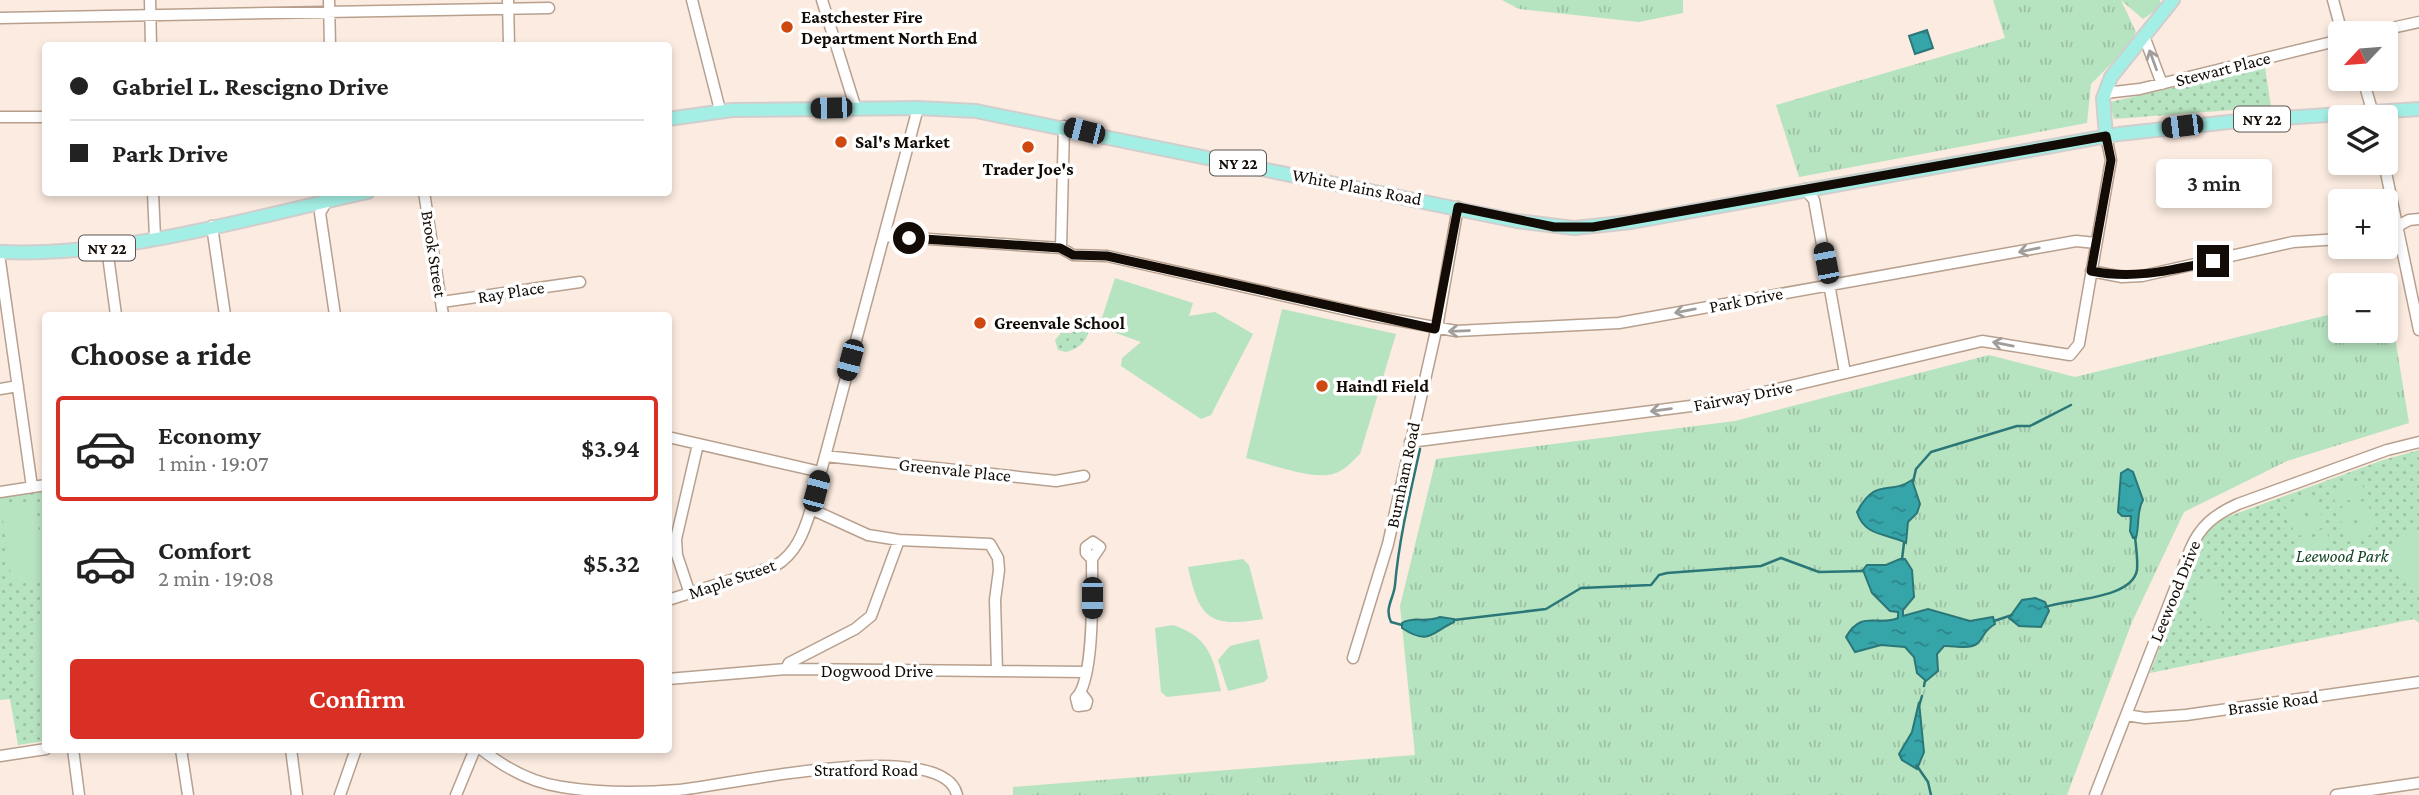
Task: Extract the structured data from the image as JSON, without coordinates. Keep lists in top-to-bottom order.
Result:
{
  "streets": {
    "main road": ["NY 22", "White Plains Road"],
    "street": [
      "Stewart Place",
      "Brook Street",
      "Ray Place",
      "Park Drive",
      "Fairway Drive",
      "Greenvale Place",
      "Burnham Road",
      "Maple Street",
      "Leewood Drive",
      "Dogwood Drive",
      "Brassie Road",
      "Stratford Road"
    ]
  },
  "crossings": [
    ["White Plains Road", "Burnham Road"],
    ["White Plains Road", "Maple Street"],
    ["Brook Street", "Ray Place"],
    ["Park Drive", "Burnham Road"],
    ["Park Drive", "Maple Street"],
    ["Fairway Drive", "Burnham Road"],
    ["Greenvale Place", "Maple Street"],
    ["Leewood Drive", "Brassie Road"]
  ],
  "one_way": ["Park Drive", "Fairway Drive"],
  "parks": ["Leewood Park"],
  "places": [
    "Eastchester Fire Department North End",
    "Sal's Market",
    "Trader Joe's",
    "Greenvale School",
    "Haindl Field"
  ],
  "north": "bottom left",
  "page": {
    "map_buttons": ["+", "−"],
    "banner": ["Gabriel L. Rescigno Drive", "Park Drive"],
    "bubble": "3 min",
    "heading": "Choose a ride",
    "list": [
      {
        "name": "Economy",
        "note": "1 min · 19:07",
        "value": "$3.94"
      },
      {
        "name": "Comfort",
        "note": "2 min · 19:08",
        "value": "$5.32"
      }
    ],
    "buttons": "Confirm"
  }
}
